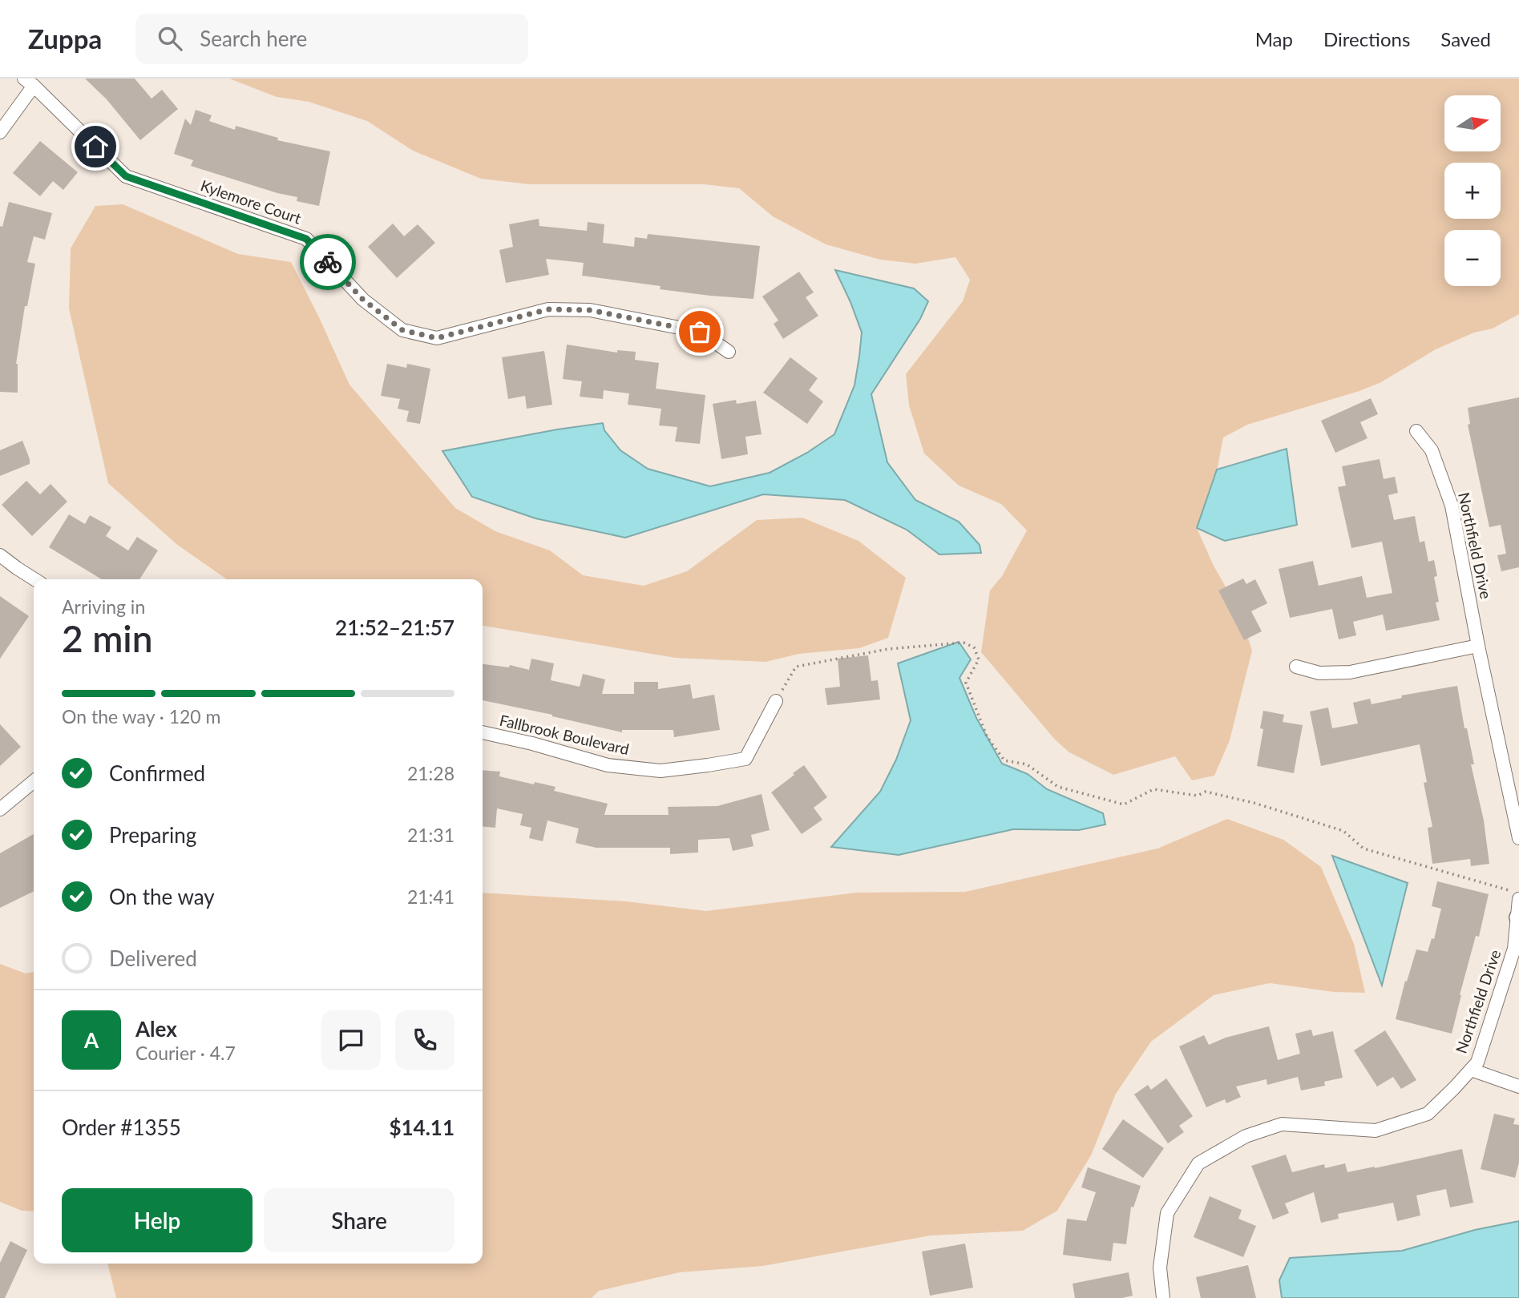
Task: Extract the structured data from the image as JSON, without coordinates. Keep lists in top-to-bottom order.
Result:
{
  "streets": {
    "street": ["Kylemore Court", "Northfield Drive", "Fallbrook Boulevard"]
  },
  "north": "right",
  "page": {
    "header": "Zuppa",
    "search": "Search here",
    "nav": ["Map", "Directions", "Saved"],
    "map_buttons": ["+", "−"],
    "heading": ["2 min", "Arriving in", "21:52–21:57"],
    "panel": [
      "Alex",
      "Courier · 4.7",
      "Order #1355",
      "$14.11"
    ],
    "bar": "On the way · 120 m",
    "list": [
      ["Confirmed", "21:28"],
      ["Preparing", "21:31"],
      ["On the way", "21:41"],
      "Delivered"
    ],
    "round": "A",
    "buttons": ["Help", "Share"]
  }
}
